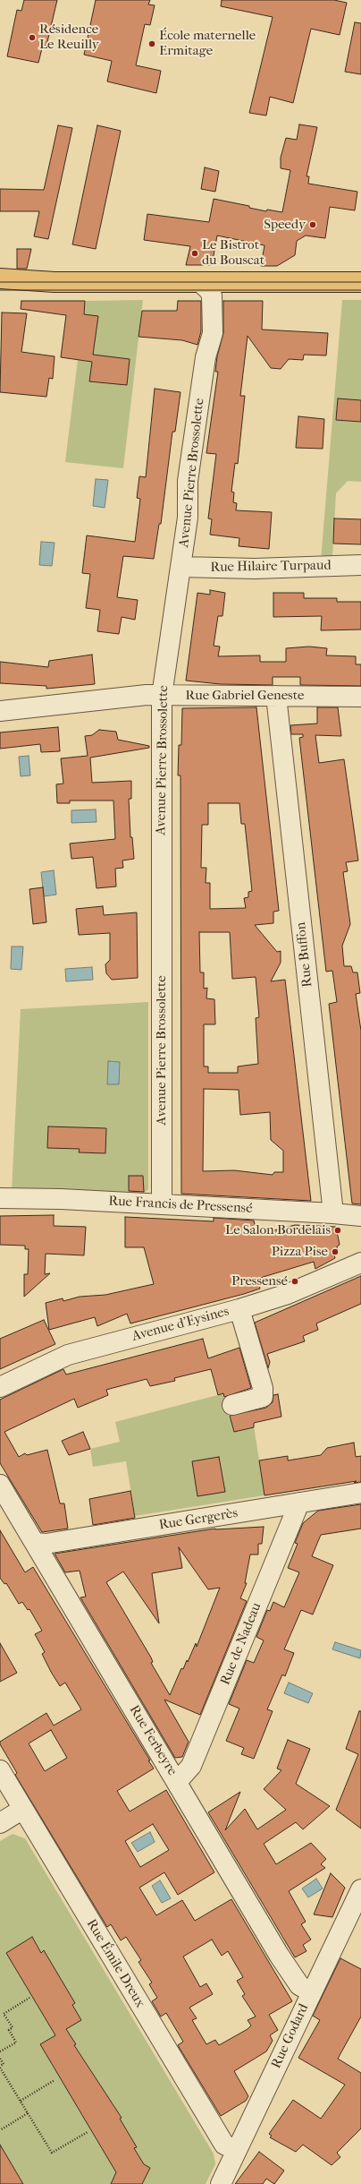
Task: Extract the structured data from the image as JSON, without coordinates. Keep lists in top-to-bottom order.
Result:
{
  "streets": {
    "street": [
      "Avenue Pierre Brossolette",
      "Rue Hilaire Turpaud",
      "Rue Gabriel Geneste",
      "Rue Buffon",
      "Rue Francis de Pressensé",
      "Avenue d'Eysines",
      "Rue Gergerès",
      "Rue de Nadeau",
      "Rue Ferbeyre",
      "Rue Émile Dreux",
      "Rue Godard"
    ]
  },
  "crossings": [
    ["Avenue Pierre Brossolette", "Rue Hilaire Turpaud"],
    ["Avenue Pierre Brossolette", "Rue Gabriel Geneste"],
    ["Avenue Pierre Brossolette", "Rue Francis de Pressensé"],
    ["Rue Gabriel Geneste", "Rue Buffon"],
    ["Rue Buffon", "Rue Francis de Pressensé"],
    ["Rue Gergerès", "Rue de Nadeau"],
    ["Rue Gergerès", "Rue Ferbeyre"],
    ["Rue de Nadeau", "Rue Ferbeyre"],
    ["Rue Ferbeyre", "Rue Godard"],
    ["Rue Émile Dreux", "Rue Godard"]
  ],
  "places": [
    "Résidence Le Reuilly",
    "École maternelle Ermitage",
    "Speedy",
    "Le Bistrot du Bouscat",
    "Le Salon Bordelais",
    "Pizza Pise",
    "Pressensé"
  ]
}
